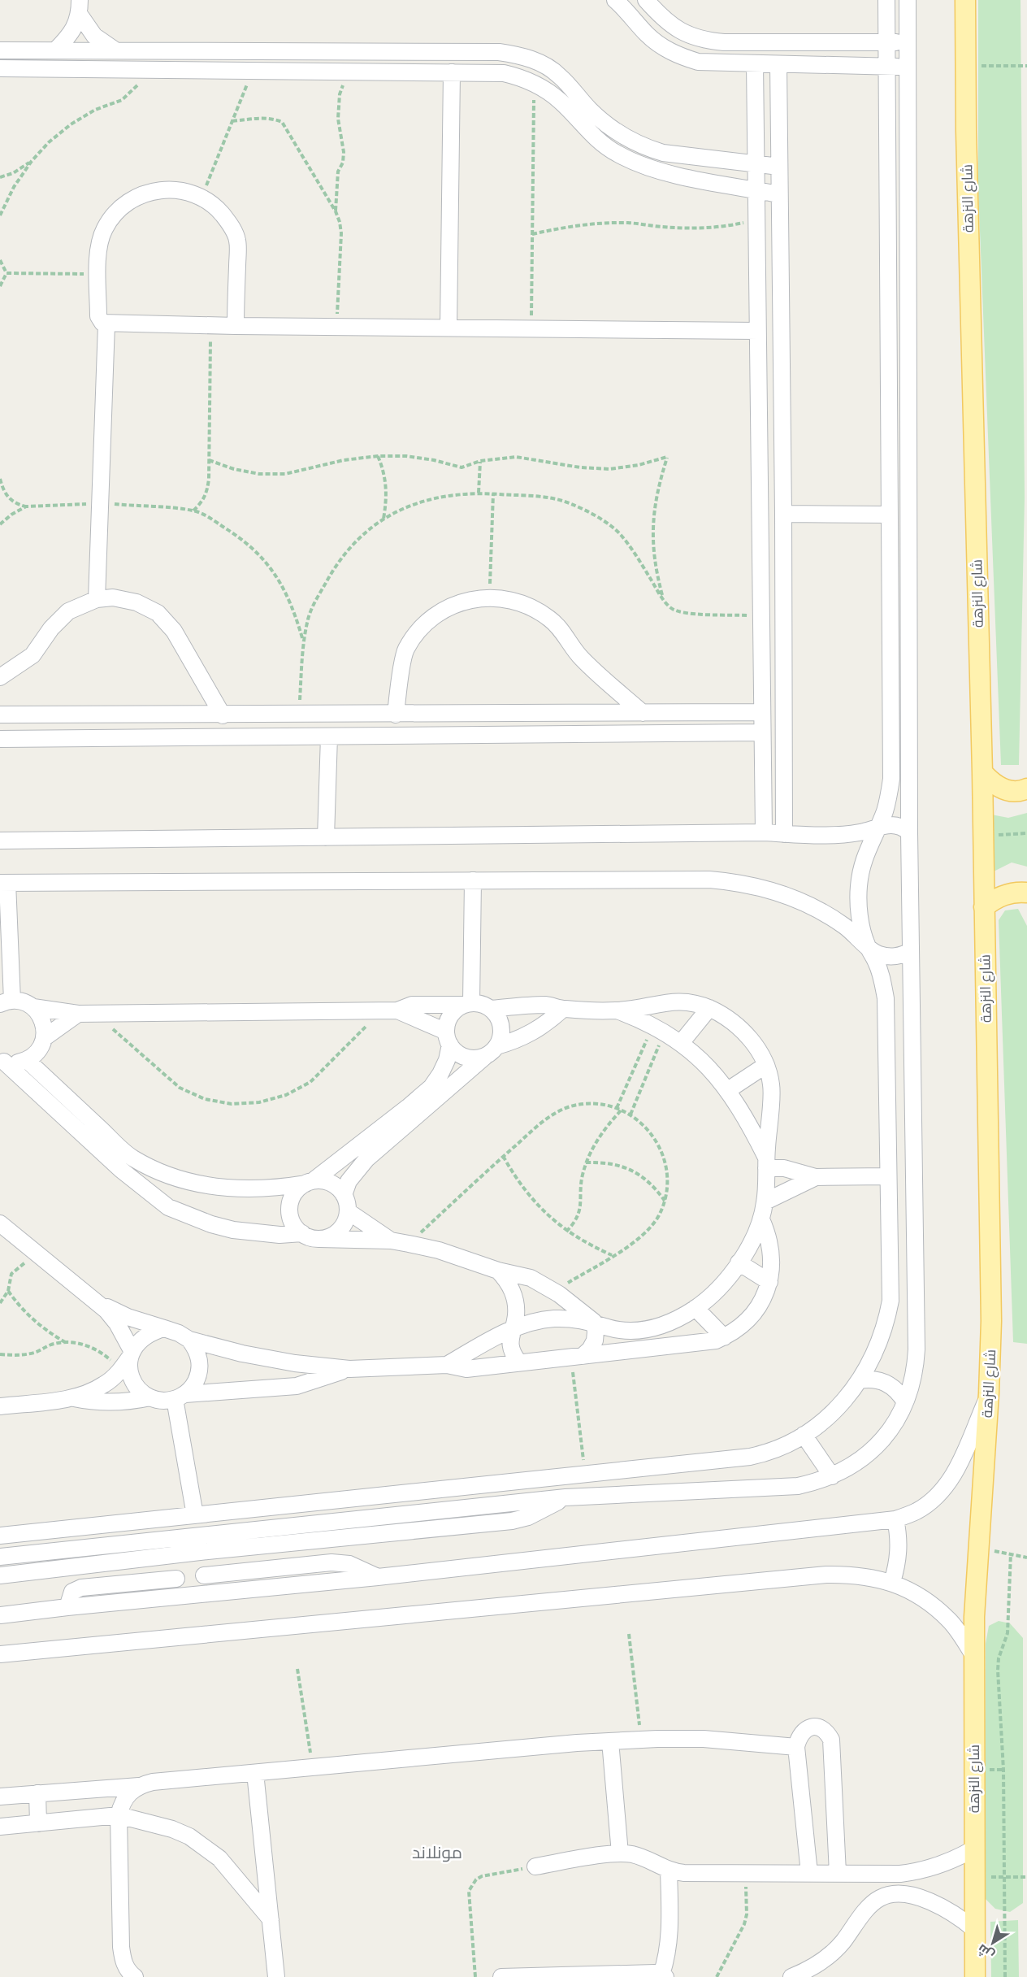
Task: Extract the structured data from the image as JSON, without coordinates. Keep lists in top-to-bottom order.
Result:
{
  "streets": {
    "main road": ["شارع النزهة"]
  },
  "districts": ["مونلاند"],
  "north": "bottom left"
}
